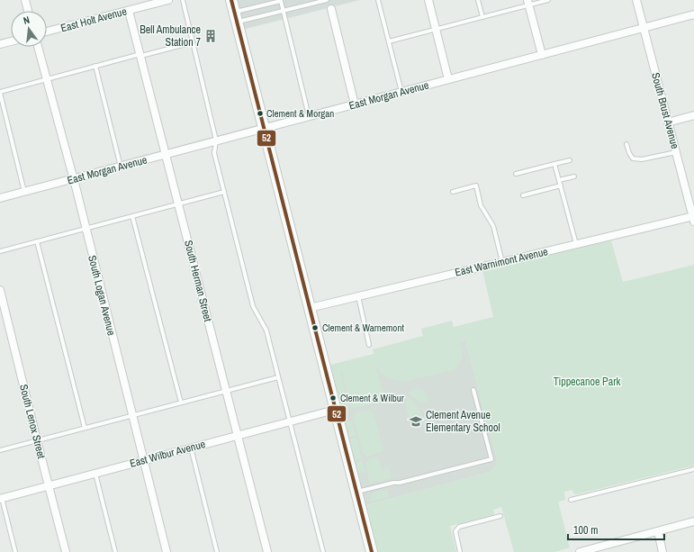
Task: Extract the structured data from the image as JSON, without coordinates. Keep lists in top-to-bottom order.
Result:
{
  "streets": {
    "street": [
      "East Holt Avenue",
      "East Morgan Avenue",
      "South Brust Avenue",
      "East Warnimont Avenue",
      "South Herman Street",
      "South Logan Avenue",
      "South Lenox Street",
      "East Wilbur Avenue"
    ]
  },
  "crossings": [
    ["East Holt Avenue", "South Herman Street"],
    ["East Morgan Avenue", "South Brust Avenue"],
    ["East Morgan Avenue", "South Herman Street"],
    ["East Morgan Avenue", "South Logan Avenue"],
    ["South Brust Avenue", "East Warnimont Avenue"],
    ["South Herman Street", "East Wilbur Avenue"],
    ["South Logan Avenue", "East Wilbur Avenue"],
    ["South Lenox Street", "East Wilbur Avenue"]
  ],
  "parks": ["Tippecanoe Park"],
  "places": {
    "building": ["Bell Ambulance Station 7"],
    "other": ["Clement & Morgan", "Clement & Warnemont", "Clement & Wilbur"],
    "school or university": ["Clement Avenue Elementary School"]
  },
  "lines": ["transit line 52"],
  "scale_bar": "100 m",
  "north": "top"
}
